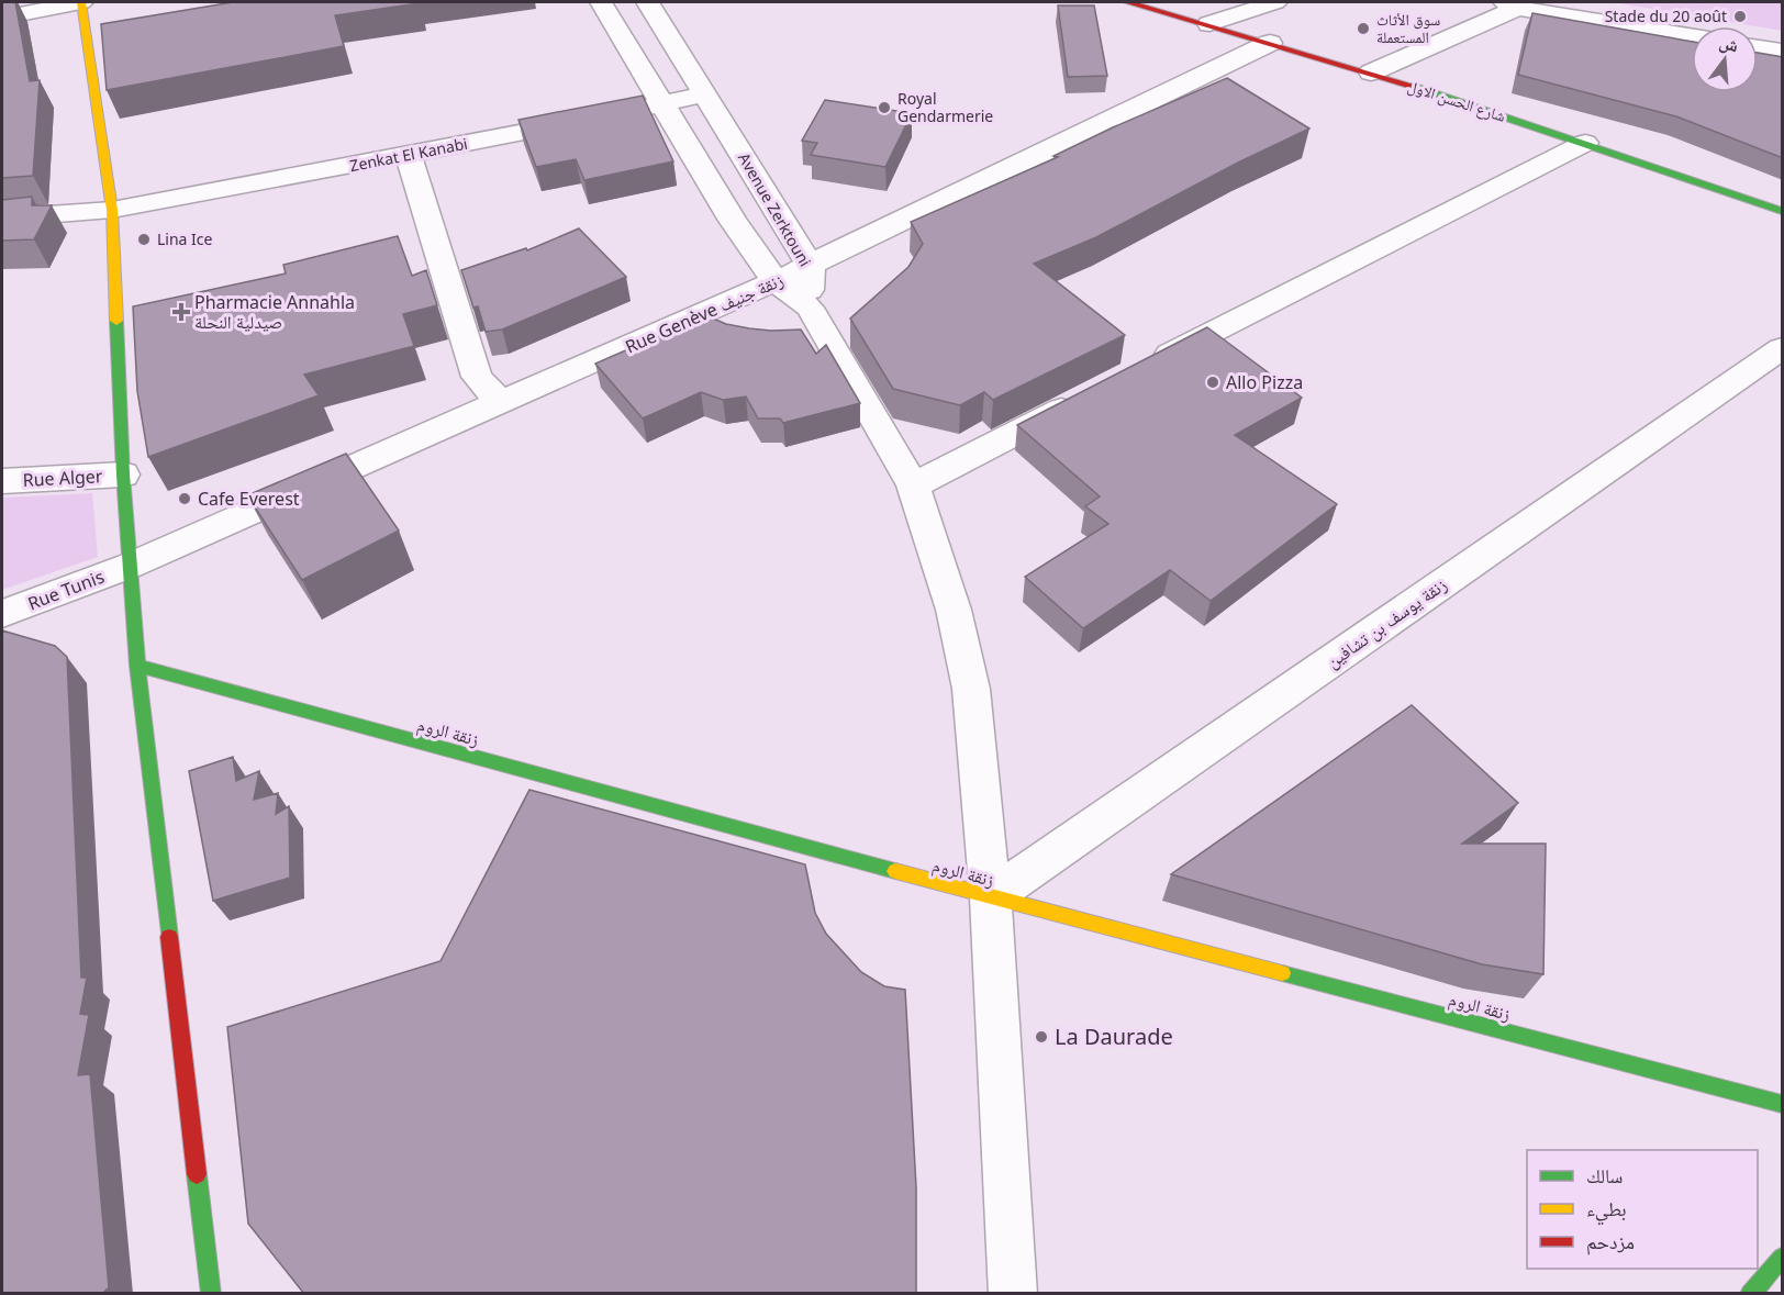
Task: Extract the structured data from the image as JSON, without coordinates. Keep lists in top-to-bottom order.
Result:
{
  "streets": {
    "street": [
      "شارع الحسن الاول",
      "Zenkat El Kanabi",
      "Avenue Zerktouni",
      "Rue Genève زنقة جنيف",
      "Rue Alger",
      "Rue Tunis",
      "زنقة يوسف بن تشافين",
      "زنقة الروم"
    ]
  },
  "crossings": [
    ["شارع الحسن الاول", "Rue Genève زنقة جنيف"],
    ["Zenkat El Kanabi", "Avenue Zerktouni"],
    ["Avenue Zerktouni", "Rue Genève زنقة جنيف"],
    ["Rue Genève زنقة جنيف", "Rue Tunis"],
    ["زنقة يوسف بن تشافين", "زنقة الروم"]
  ],
  "places": {
    "other": [
      "Stade du 20 août",
      "سوق الأثاث المستعملة",
      "Royal Gendarmerie",
      "Lina Ice",
      "Allo Pizza",
      "Cafe Everest",
      "La Daurade"
    ],
    "health": ["Pharmacie Annahla صيدلية النحلة"]
  },
  "legend": ["سالك", "بطيء", "مزدحم"],
  "north": "top"
}
